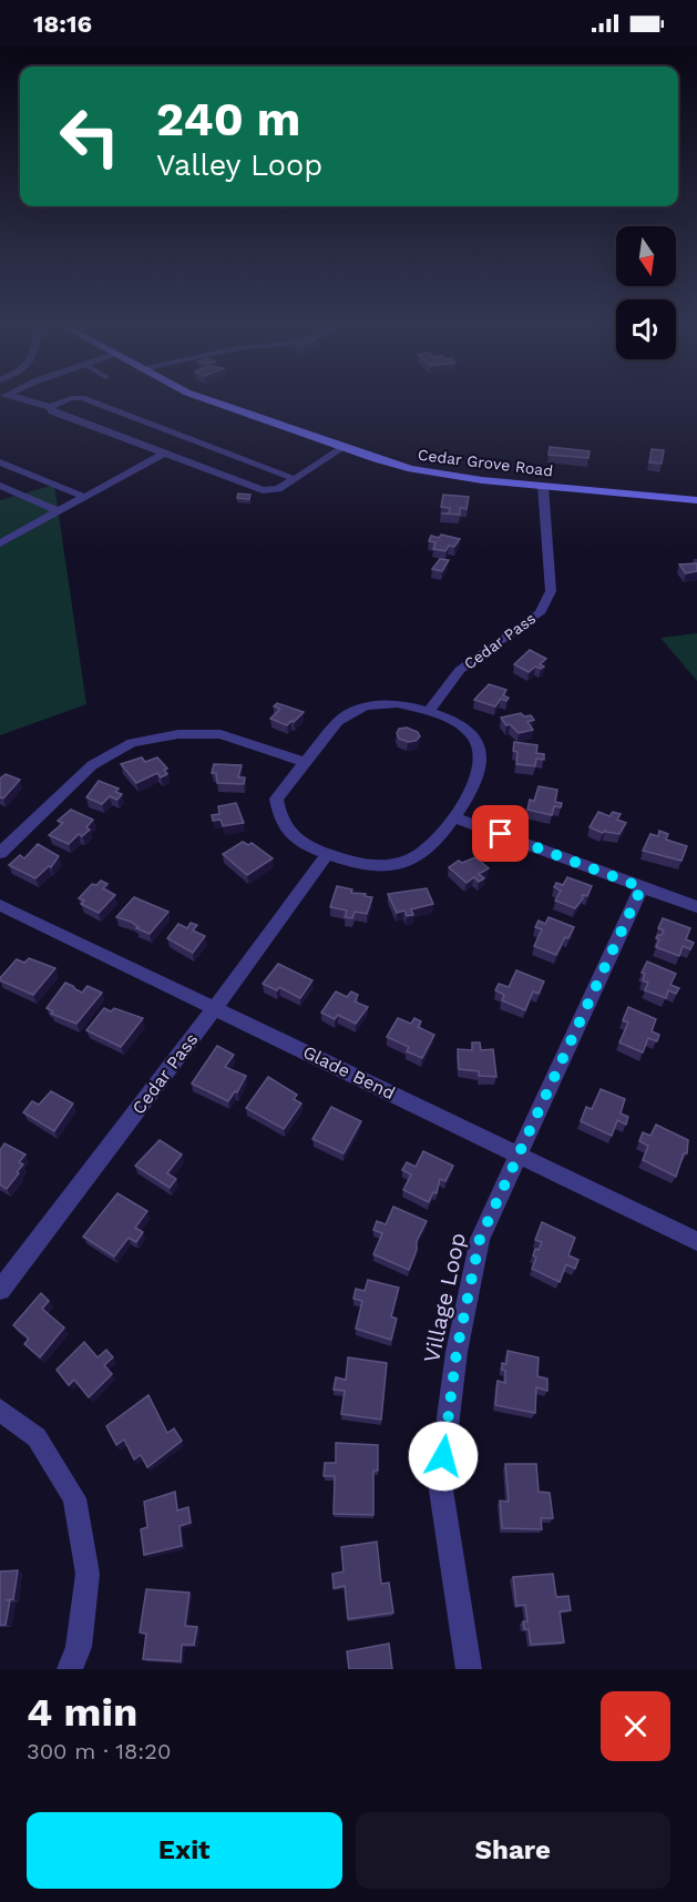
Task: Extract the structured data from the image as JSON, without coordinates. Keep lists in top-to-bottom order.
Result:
{
  "streets": {
    "main road": ["Cedar Grove Road"],
    "street": ["Cedar Pass", "Glade Bend", "Village Loop"]
  },
  "crossings": [
    ["Cedar Grove Road", "Cedar Pass"],
    ["Cedar Pass", "Glade Bend"],
    ["Glade Bend", "Village Loop"]
  ],
  "north": "bottom",
  "page": {
    "status": "18:16",
    "turn": ["240 m", "Valley Loop"],
    "heading": ["4 min", "300 m · 18:20"],
    "buttons": ["Exit", "Share"]
  }
}
